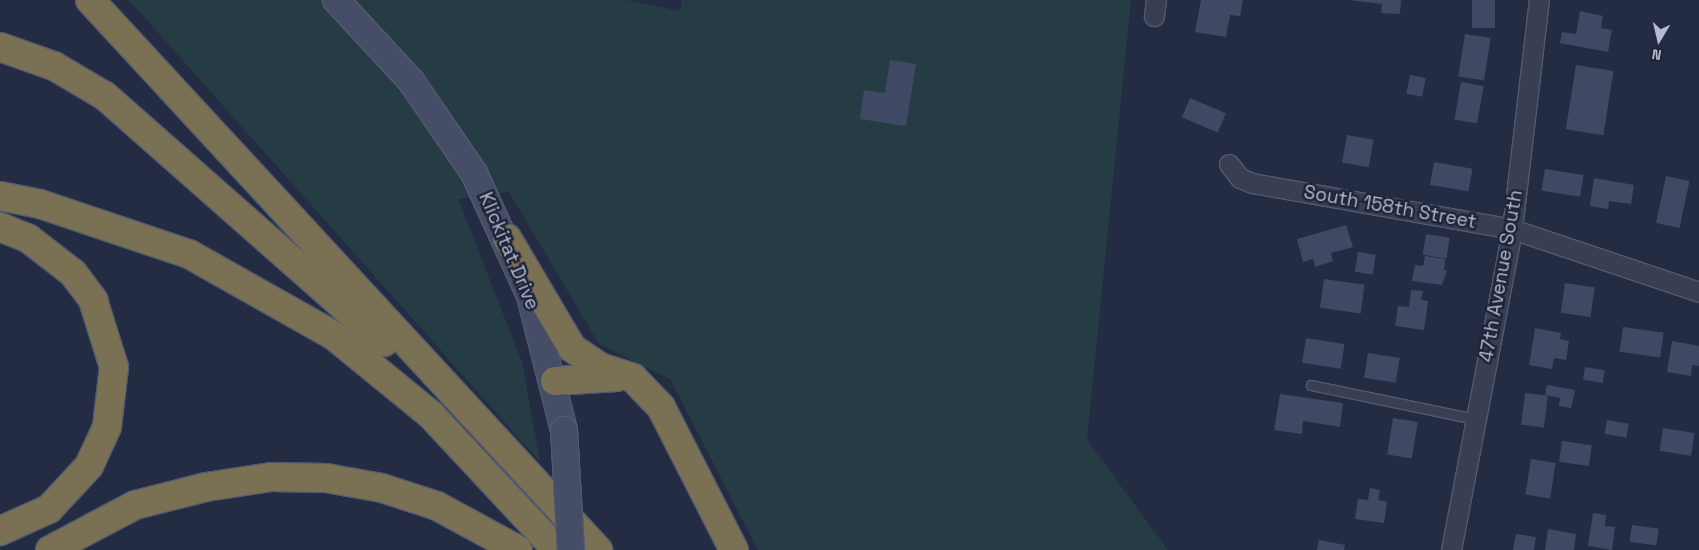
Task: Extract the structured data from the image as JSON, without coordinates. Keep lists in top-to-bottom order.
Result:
{
  "streets": {
    "main road": ["Klickitat Drive"],
    "street": ["South 158th Street", "47th Avenue South"]
  },
  "crossings": [
    ["South 158th Street", "47th Avenue South"]
  ],
  "north": "bottom"
}
